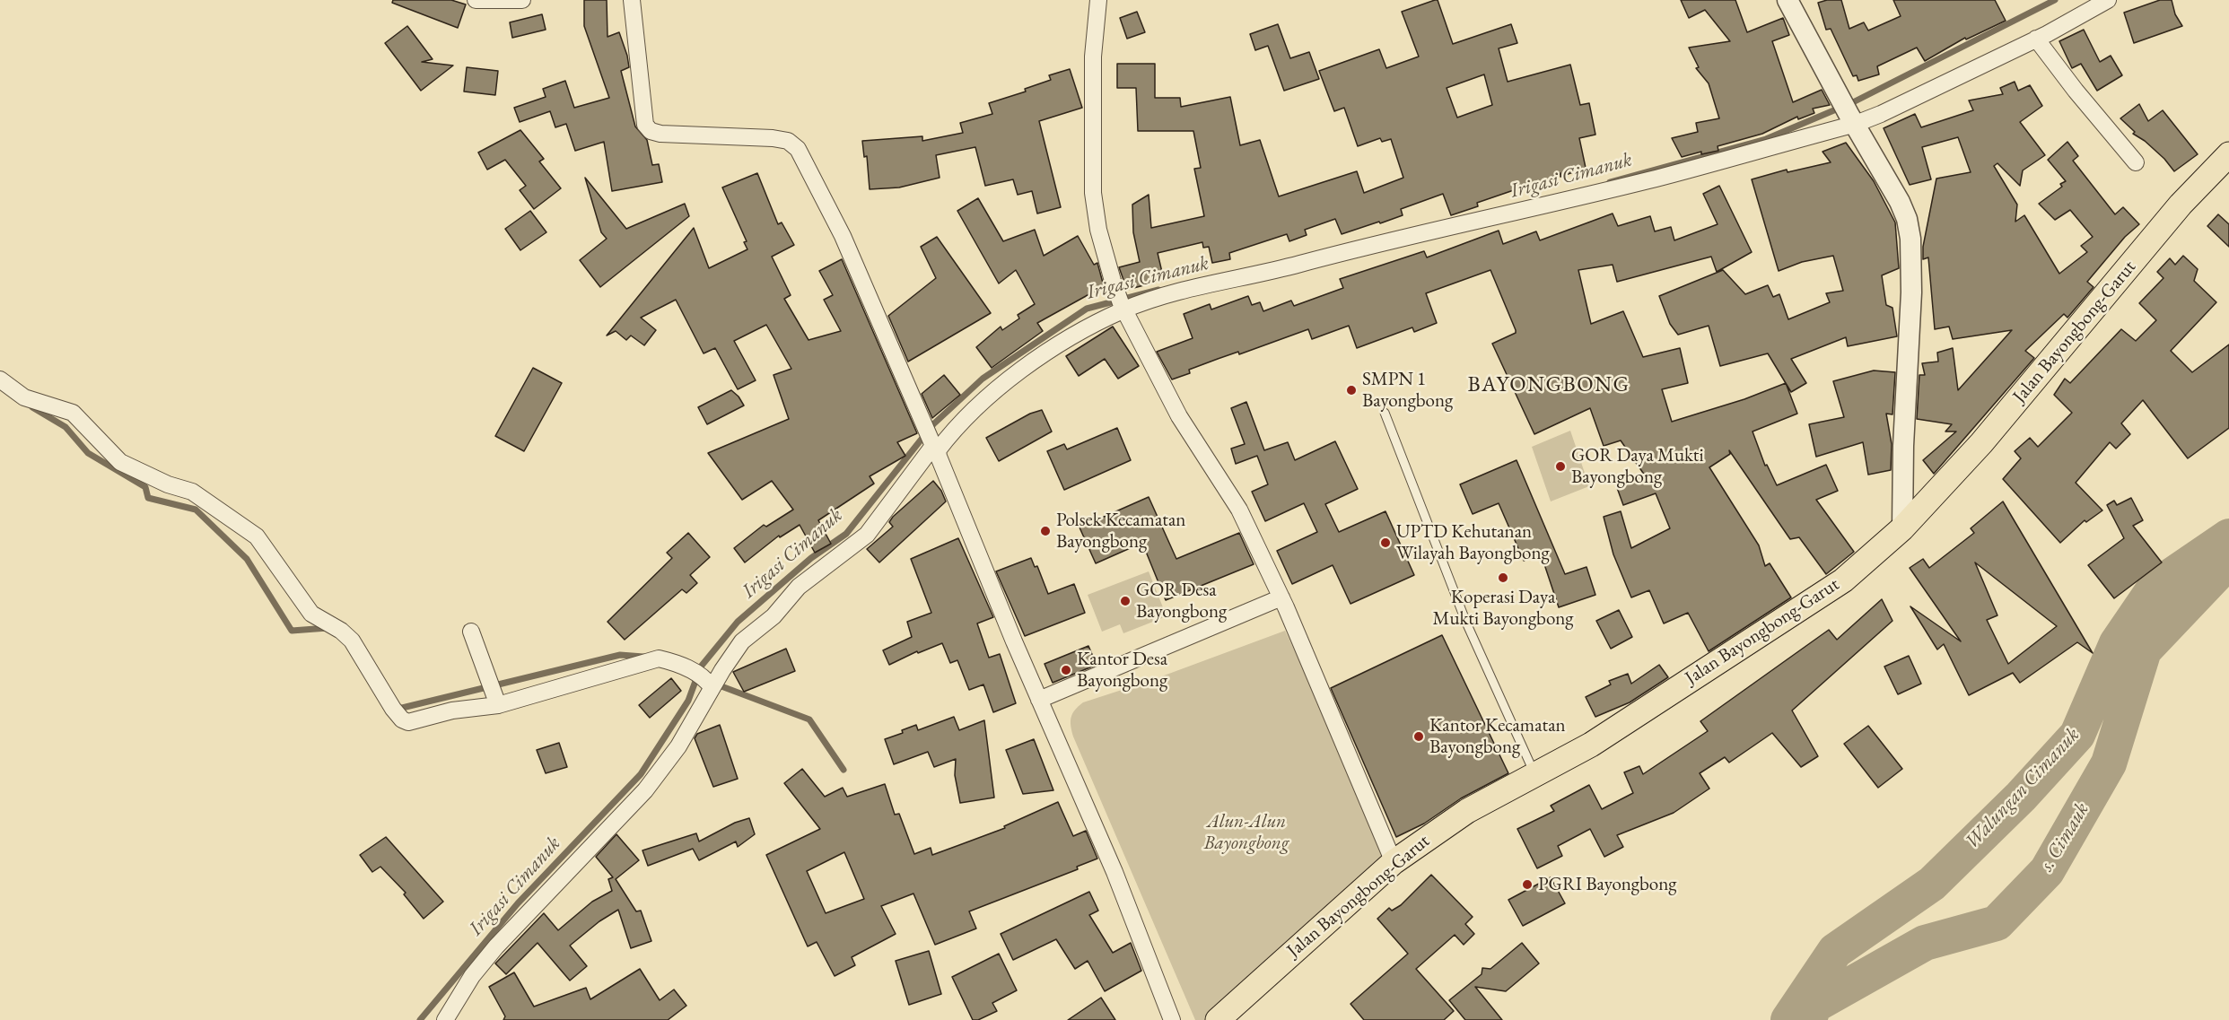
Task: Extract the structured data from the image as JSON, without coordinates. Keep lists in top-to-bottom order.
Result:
{
  "streets": {
    "main road": ["Jalan Bayongbong-Garut"]
  },
  "districts": ["BAYONGBONG"],
  "water": ["Irigasi Cimanuk", "Walungan Cimanuk", "s. Cimauk"],
  "parks": ["Alun-Alun Bayongbong"],
  "places": [
    "SMPN 1 Bayongbong",
    "GOR Daya Mukti Bayongbong",
    "Polsek Kecamatan Bayongbong",
    "UPTD Kehutanan Wilayah Bayongbong",
    "Koperasi Daya Mukti Bayongbong",
    "GOR Desa Bayongbong",
    "Kantor Desa Bayongbong",
    "Kantor Kecamatan Bayongbong",
    "PGRI Bayongbong"
  ]
}
